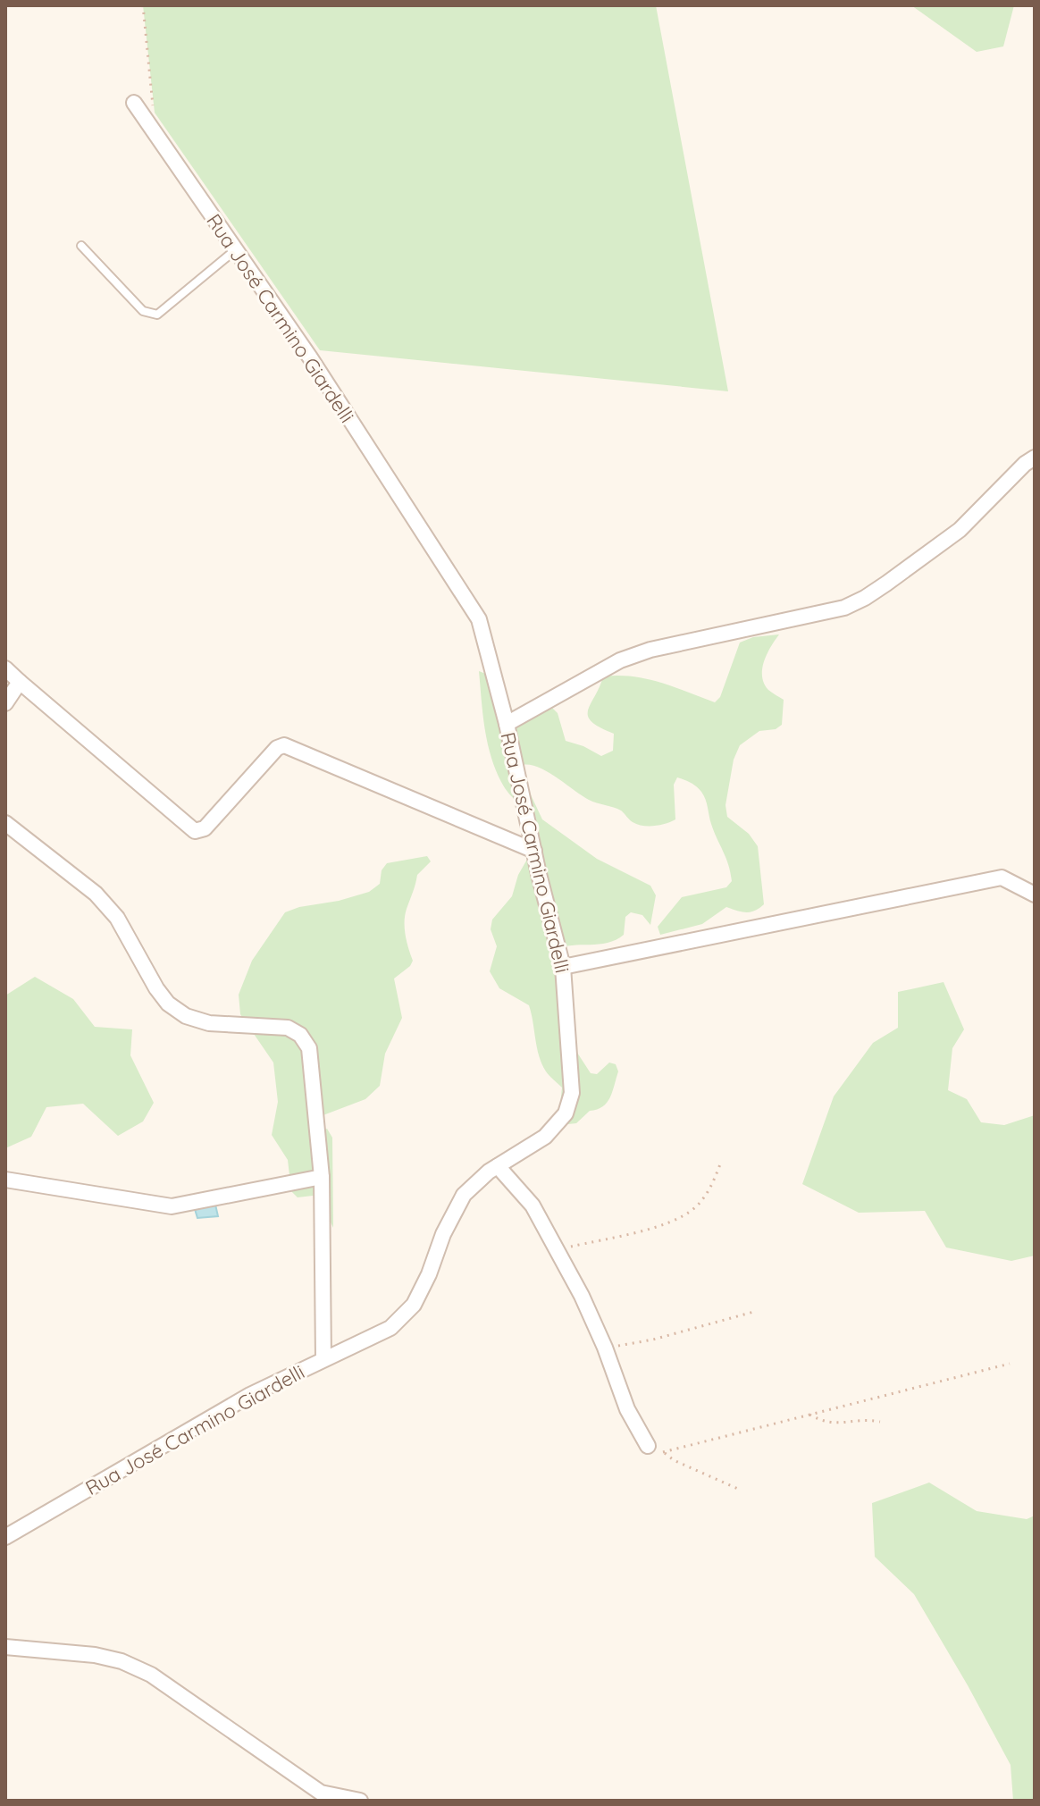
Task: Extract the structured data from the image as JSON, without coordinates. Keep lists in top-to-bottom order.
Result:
{
  "streets": {
    "street": ["Rua José Carmino Giardelli"]
  }
}
